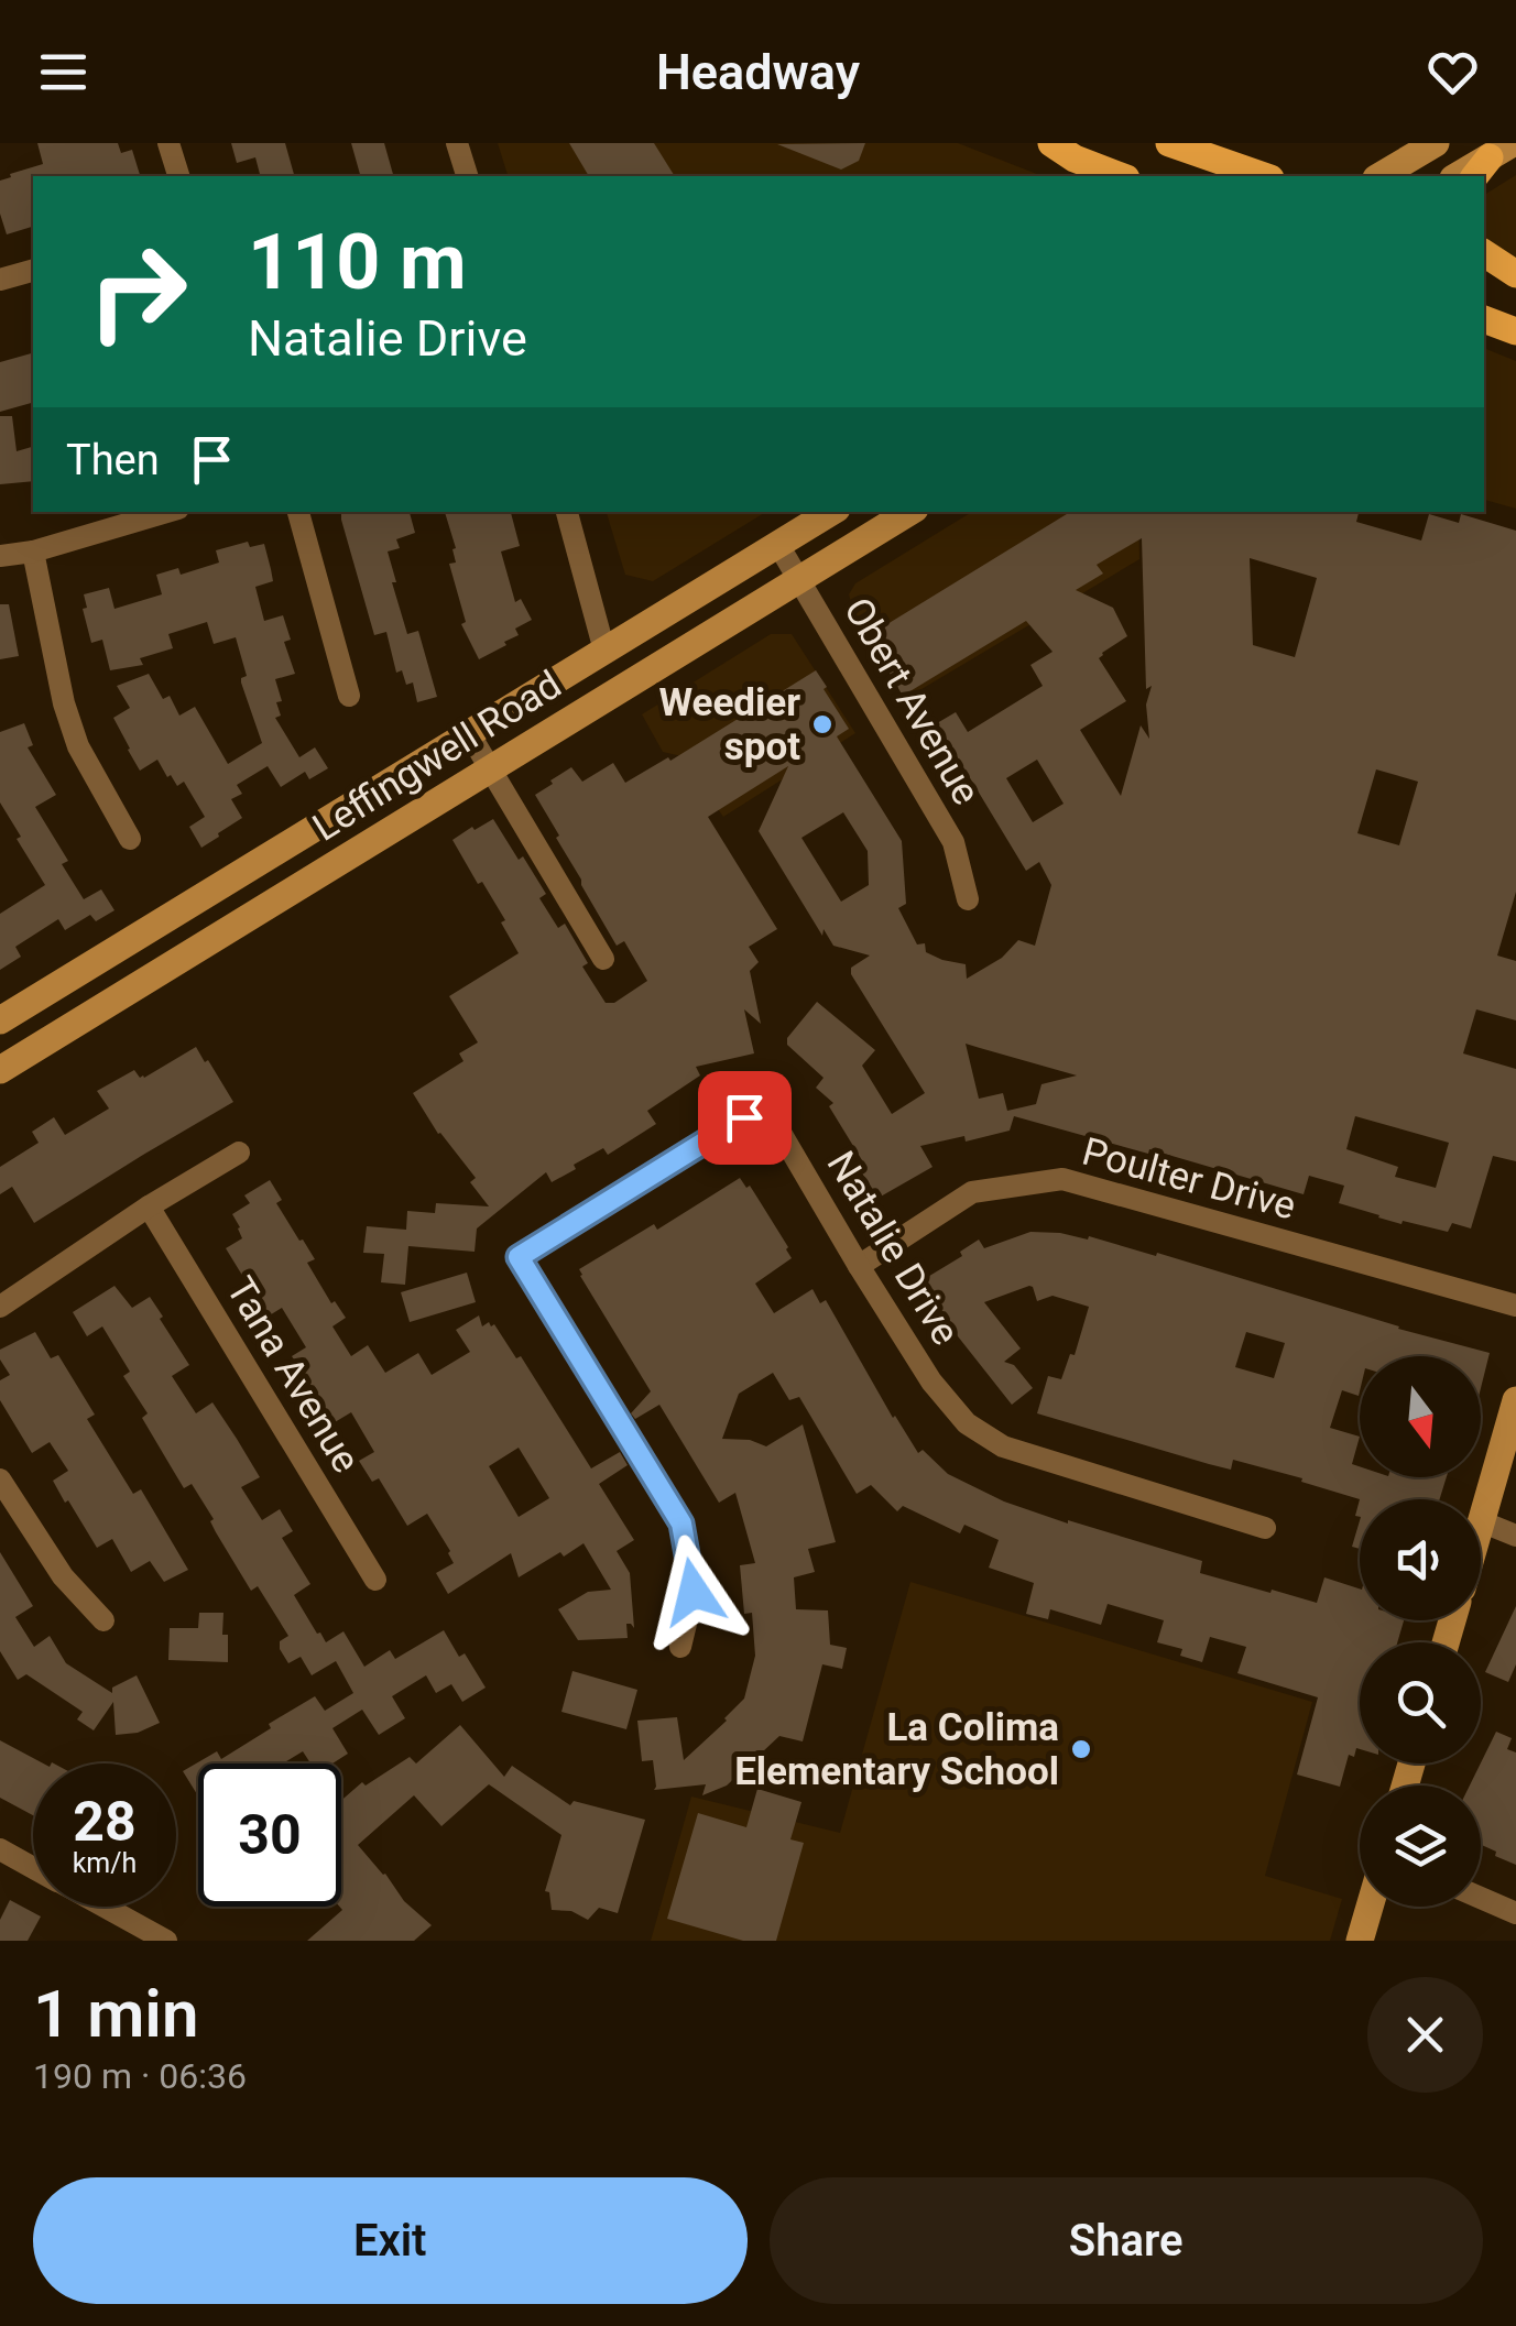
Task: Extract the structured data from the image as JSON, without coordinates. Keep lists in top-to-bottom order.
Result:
{
  "streets": {
    "main road": ["Leffingwell Road"],
    "street": [
      "Obert Avenue",
      "Poulter Drive",
      "Natalie Drive",
      "Tana Avenue"
    ]
  },
  "crossings": [
    ["Obert Avenue", "Leffingwell Road"],
    ["Poulter Drive", "Natalie Drive"]
  ],
  "places": ["Weedier spot", "La Colima Elementary School"],
  "north": "bottom",
  "page": {
    "header": "Headway",
    "turn": ["110 m", "Natalie Drive"],
    "then": "Then",
    "speed": "28 km/h",
    "limit": "30",
    "heading": ["1 min", "190 m · 06:36"],
    "buttons": ["Exit", "Share"]
  }
}
